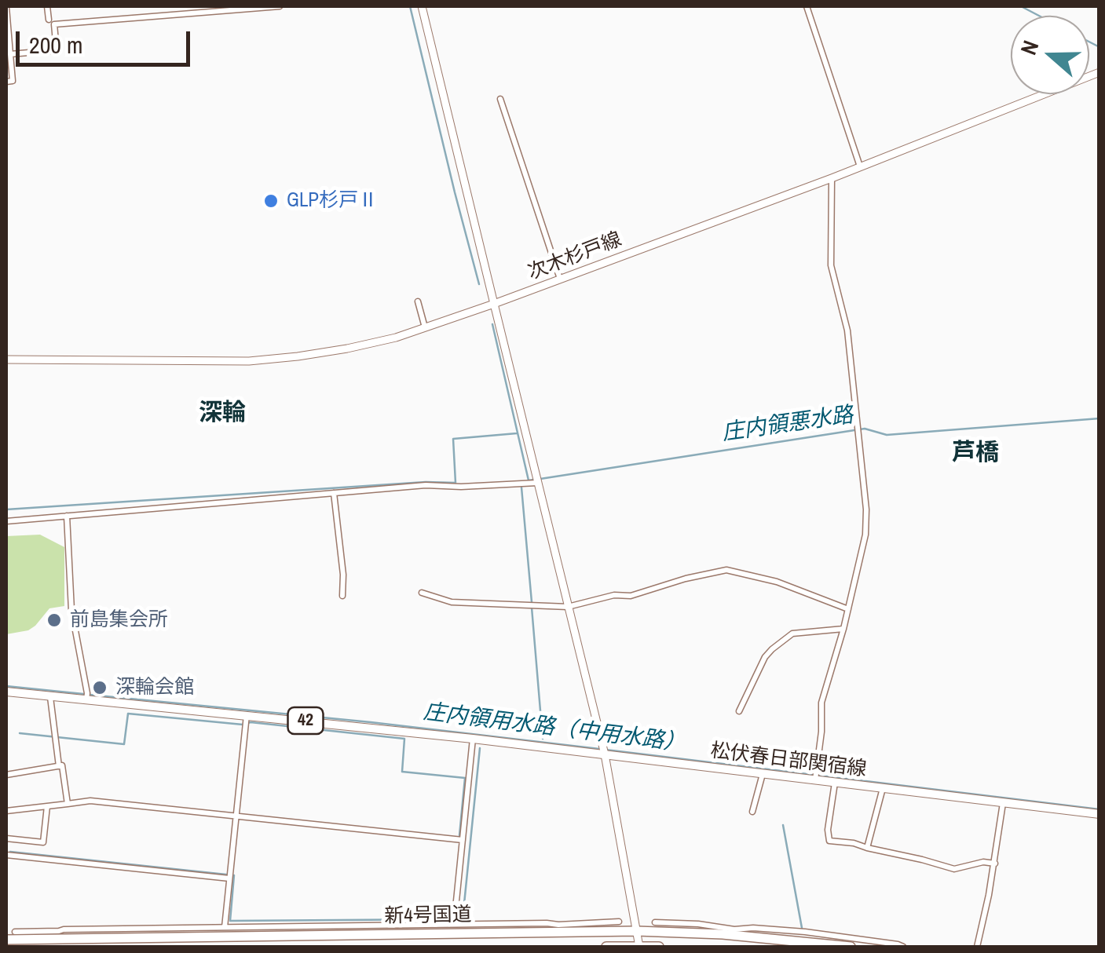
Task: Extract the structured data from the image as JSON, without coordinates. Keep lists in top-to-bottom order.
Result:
{
  "streets": {
    "highway": ["新4号国道"],
    "main road": ["次木杉戸線", "42", "松伏春日部関宿線"]
  },
  "districts": ["深輪", "芦橋"],
  "water": ["庄内領悪水路", "庄内領用水路（中用水路）"],
  "places": ["GLP杉戸Ⅱ", "前島集会所", "深輪会館"],
  "scale_bar": "200 m",
  "north": "left"
}
